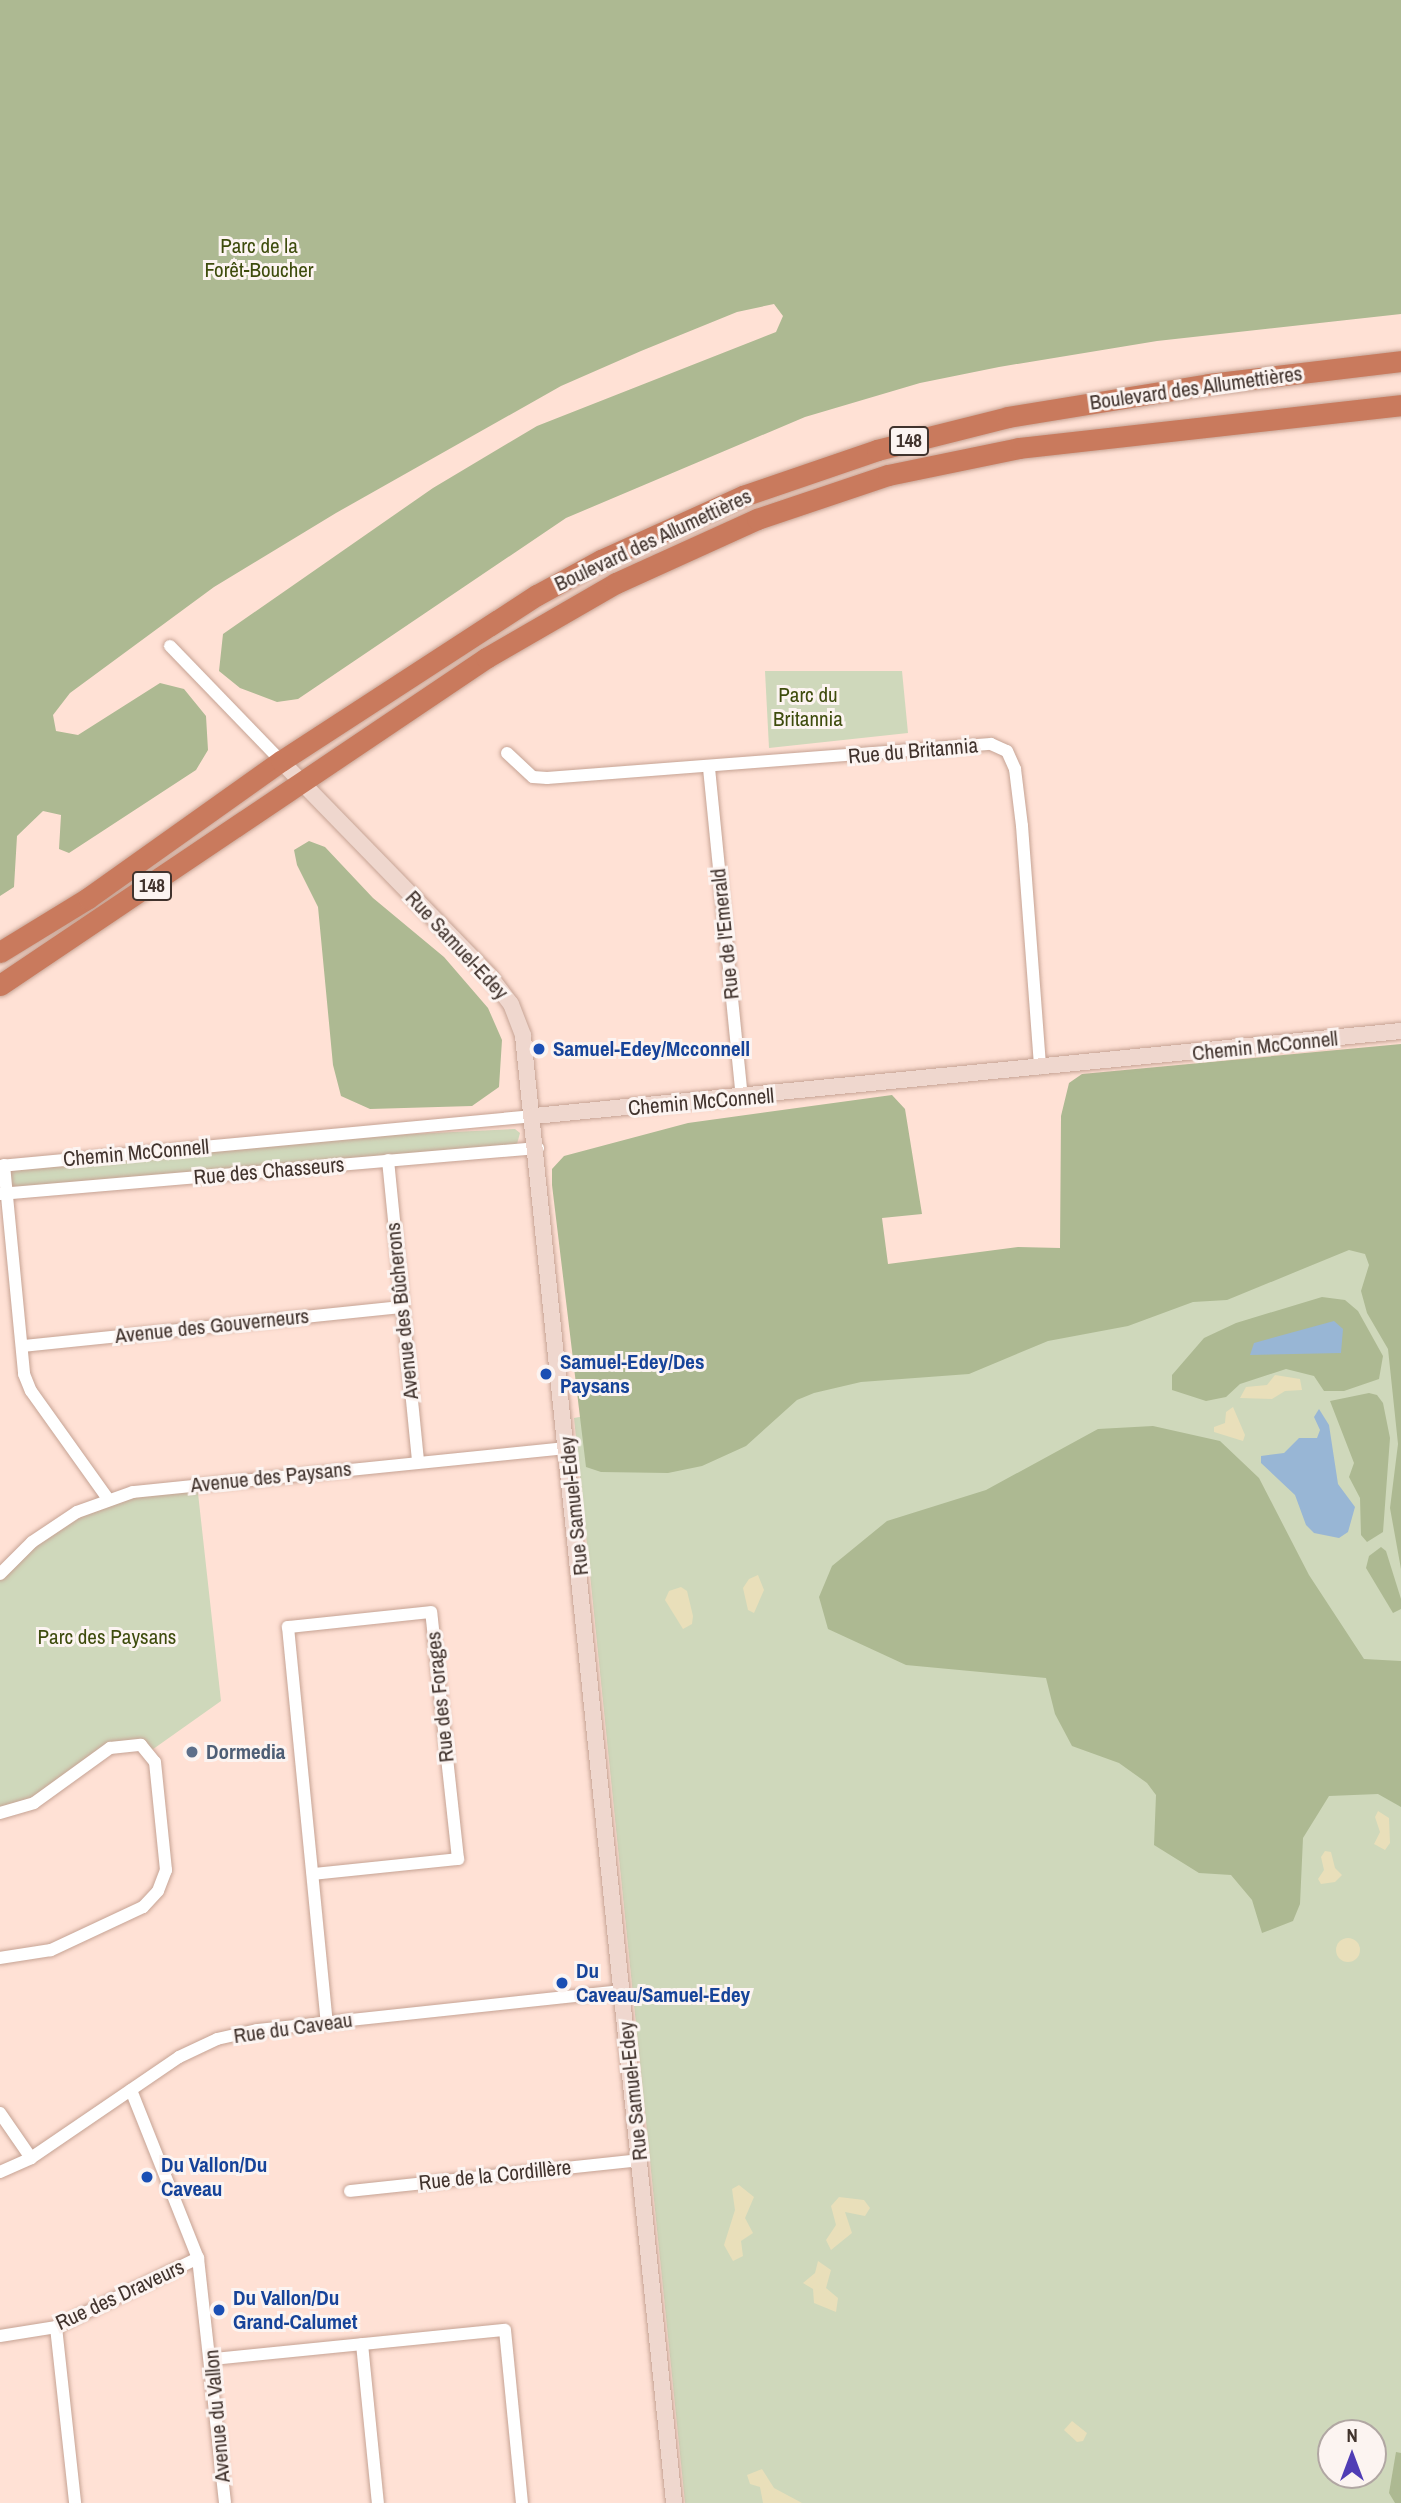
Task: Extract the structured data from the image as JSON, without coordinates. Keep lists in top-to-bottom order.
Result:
{
  "streets": {
    "highway": ["Boulevard des Allumettières", "148"],
    "street": [
      "Rue du Britannia",
      "Rue de l'Emerald",
      "Rue Samuel-Edey",
      "Chemin McConnell",
      "Rue des Chasseurs",
      "Avenue des Bûcherons",
      "Avenue des Gouverneurs",
      "Avenue des Paysans",
      "Rue des Forages",
      "Rue du Caveau",
      "Rue de la Cordillère",
      "Rue des Draveurs",
      "Avenue du Vallon"
    ]
  },
  "crossings": [
    ["Boulevard des Allumettières", "Rue Samuel-Edey"],
    ["Rue du Britannia", "Rue de l'Emerald"],
    ["Rue du Britannia", "Chemin McConnell"],
    ["Rue de l'Emerald", "Chemin McConnell"],
    ["Rue Samuel-Edey", "Chemin McConnell"],
    ["Rue Samuel-Edey", "Rue des Chasseurs"],
    ["Rue Samuel-Edey", "Avenue des Paysans"],
    ["Rue Samuel-Edey", "Rue du Caveau"],
    ["Rue Samuel-Edey", "Rue de la Cordillère"],
    ["Rue des Chasseurs", "Avenue des Bûcherons"],
    ["Avenue des Bûcherons", "Avenue des Gouverneurs"],
    ["Avenue des Bûcherons", "Avenue des Paysans"],
    ["Rue des Forages", "Rue du Caveau"],
    ["Rue du Caveau", "Avenue du Vallon"],
    ["Rue des Draveurs", "Avenue du Vallon"]
  ],
  "parks": ["Parc de la Forêt-Boucher", "Parc du Britannia", "Parc des Paysans"],
  "places": [
    "Samuel-Edey/Mcconnell",
    "Samuel-Edey/Des Paysans",
    "Dormedia",
    "Du Caveau/Samuel-Edey",
    "Du Vallon/Du Caveau",
    "Du Vallon/Du Grand-Calumet"
  ],
  "north": "top"
}
